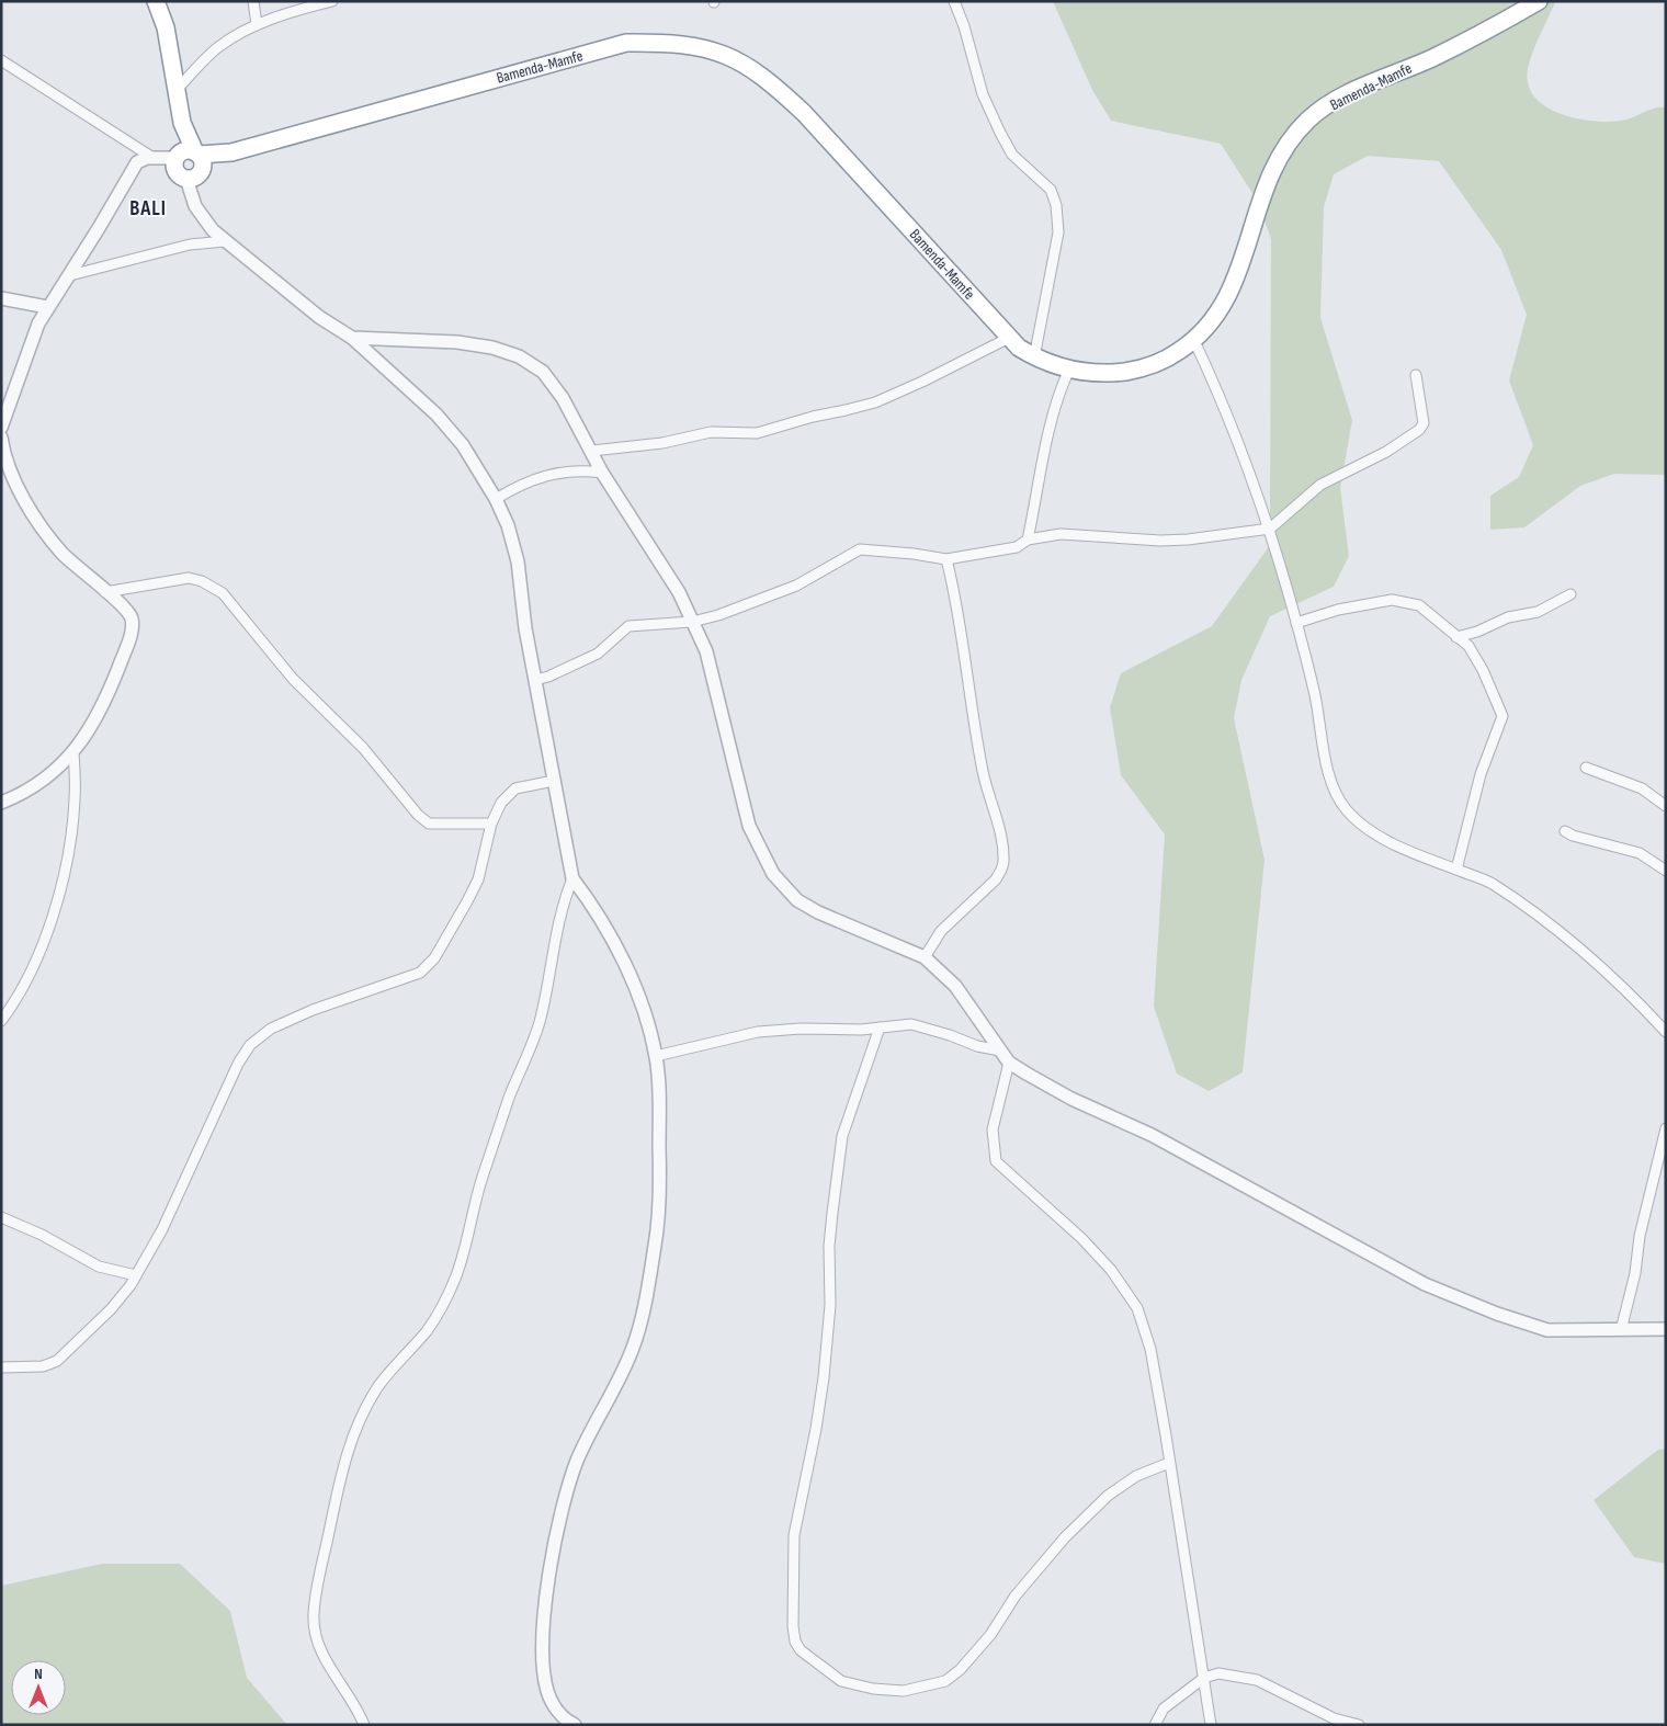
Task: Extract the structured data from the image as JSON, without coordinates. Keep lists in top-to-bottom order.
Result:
{
  "streets": {
    "highway": ["Bamenda-Mamfe"]
  },
  "districts": ["BALI"],
  "north": "top"
}
